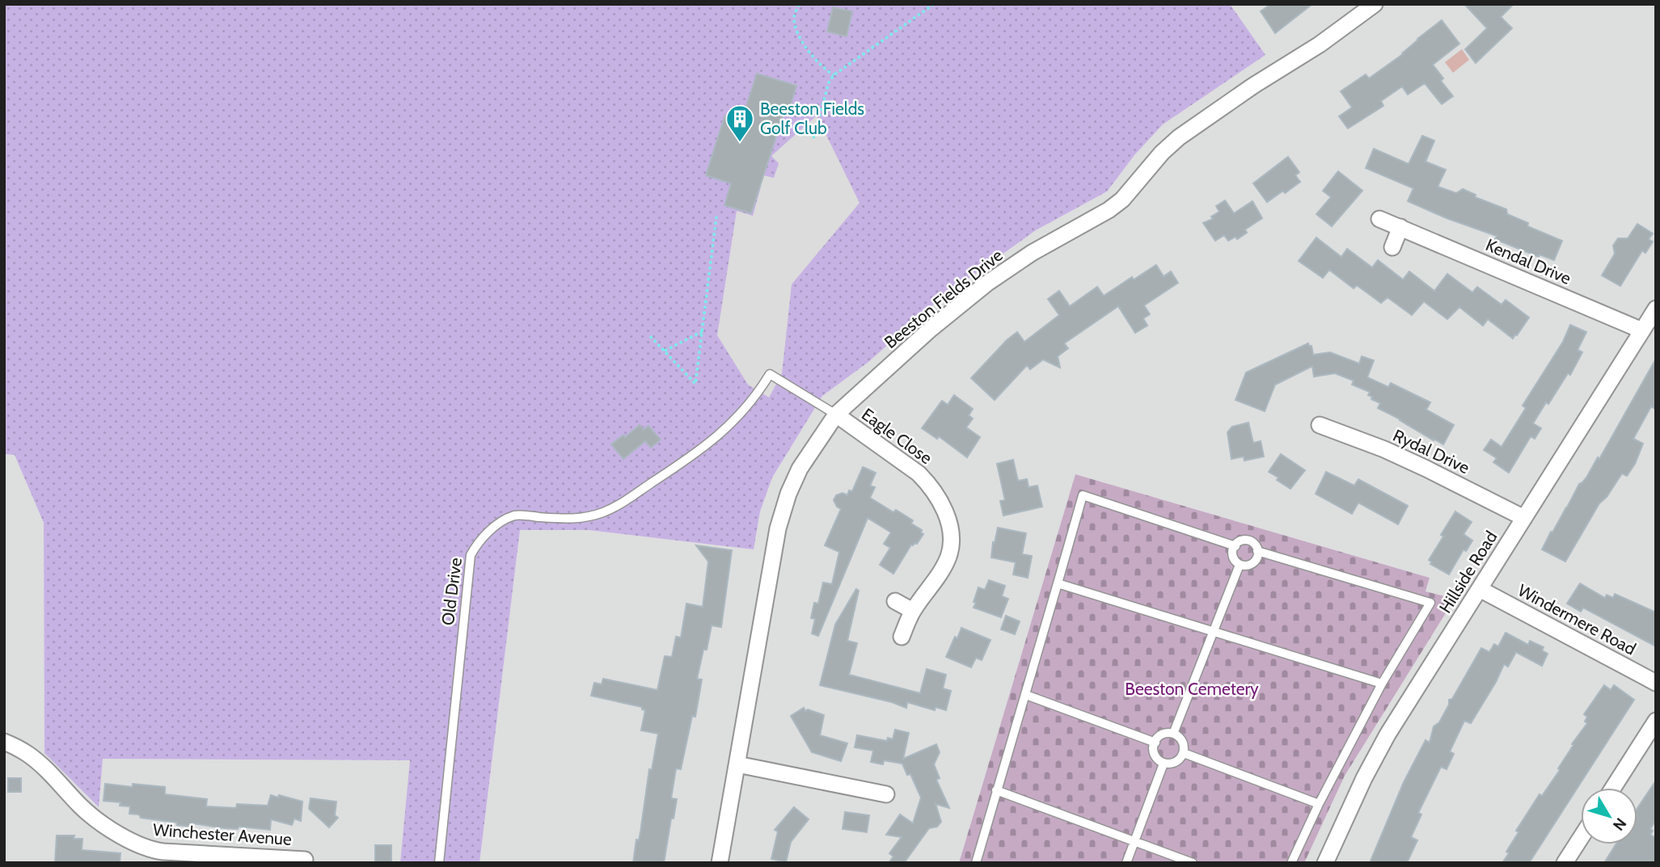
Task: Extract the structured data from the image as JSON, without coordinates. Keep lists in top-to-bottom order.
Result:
{
  "streets": {
    "street": [
      "Kendal Drive",
      "Beeston Fields Drive",
      "Eagle Close",
      "Rydal Drive",
      "Hillside Road",
      "Windermere Road",
      "Winchester Avenue"
    ],
    "lane": ["Old Drive"]
  },
  "crossings": [
    ["Kendal Drive", "Hillside Road"],
    ["Beeston Fields Drive", "Eagle Close"],
    ["Beeston Fields Drive", "Old Drive"],
    ["Eagle Close", "Old Drive"],
    ["Rydal Drive", "Hillside Road"],
    ["Hillside Road", "Windermere Road"]
  ],
  "parks": ["Beeston Cemetery"],
  "places": {
    "building": ["Beeston Fields Golf Club"]
  },
  "north": "bottom right"
}
